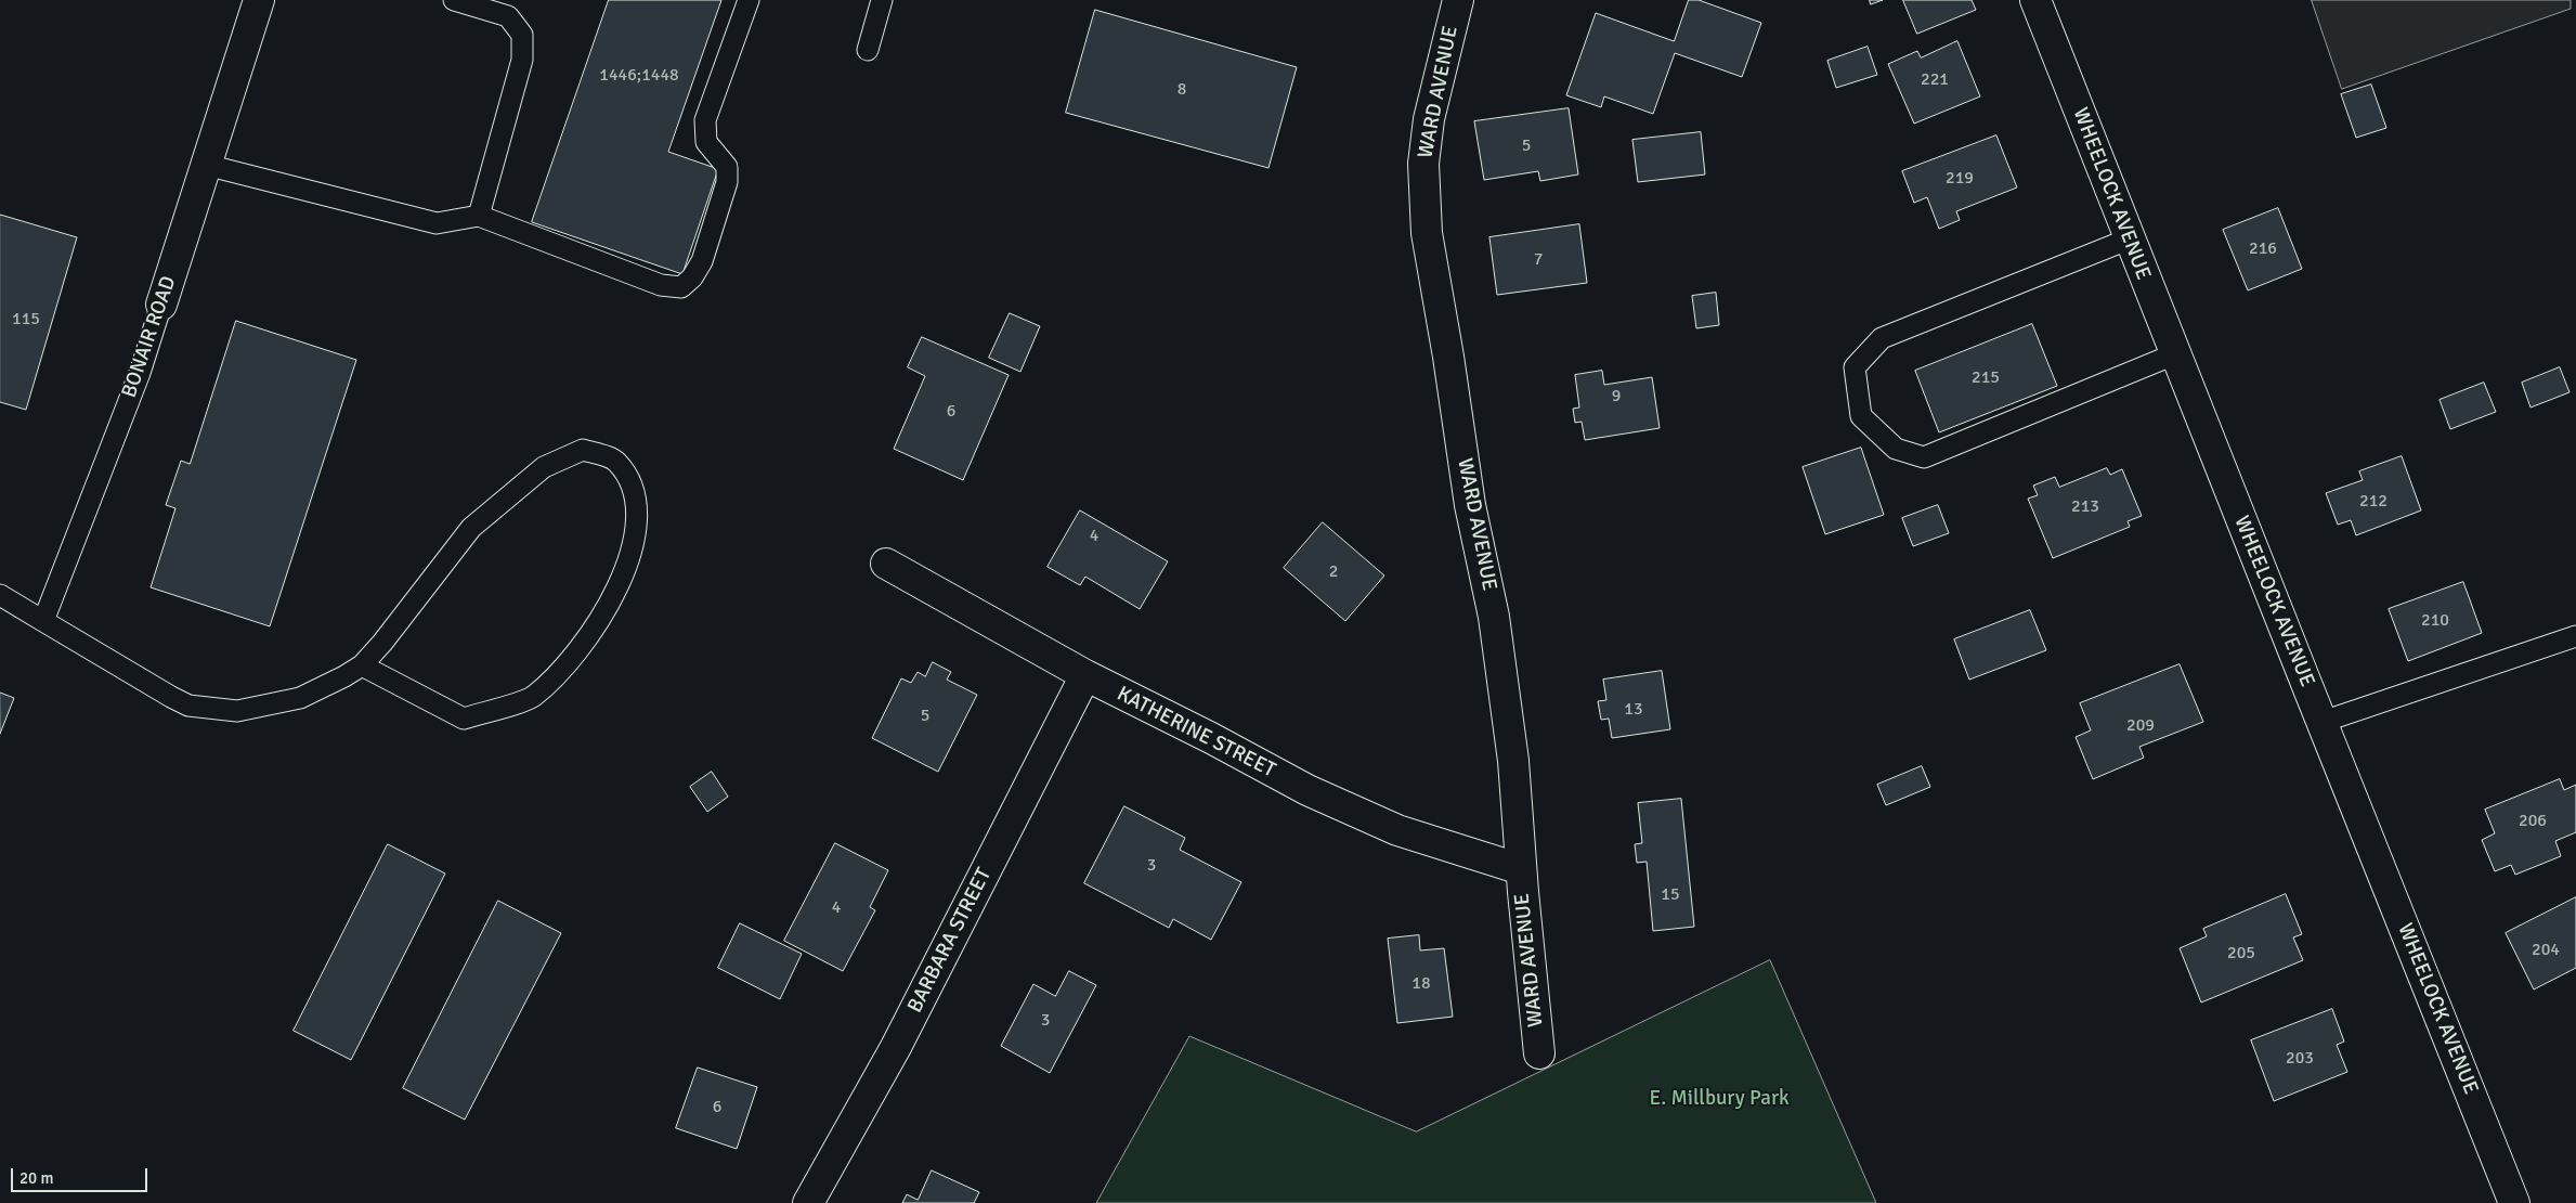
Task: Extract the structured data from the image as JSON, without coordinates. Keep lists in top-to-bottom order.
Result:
{
  "streets": {
    "street": [
      "WARD AVENUE",
      "WHEELOCK AVENUE",
      "BONAIR ROAD",
      "KATHERINE STREET",
      "BARBARA STREET"
    ]
  },
  "crossings": [
    ["WARD AVENUE", "KATHERINE STREET"],
    ["KATHERINE STREET", "BARBARA STREET"]
  ],
  "parks": ["E. Millbury Park"],
  "house_numbers": [
    "1446;1448",
    "221",
    "8",
    "5",
    "219",
    "216",
    "7",
    "115",
    "215",
    "9",
    "6",
    "212",
    "213",
    "4",
    "2",
    "210",
    "13",
    "5",
    "209",
    "206",
    "3",
    "15",
    "4",
    "204",
    "205",
    "18",
    "3",
    "203",
    "6"
  ],
  "scale_bar": "20 m"
}
